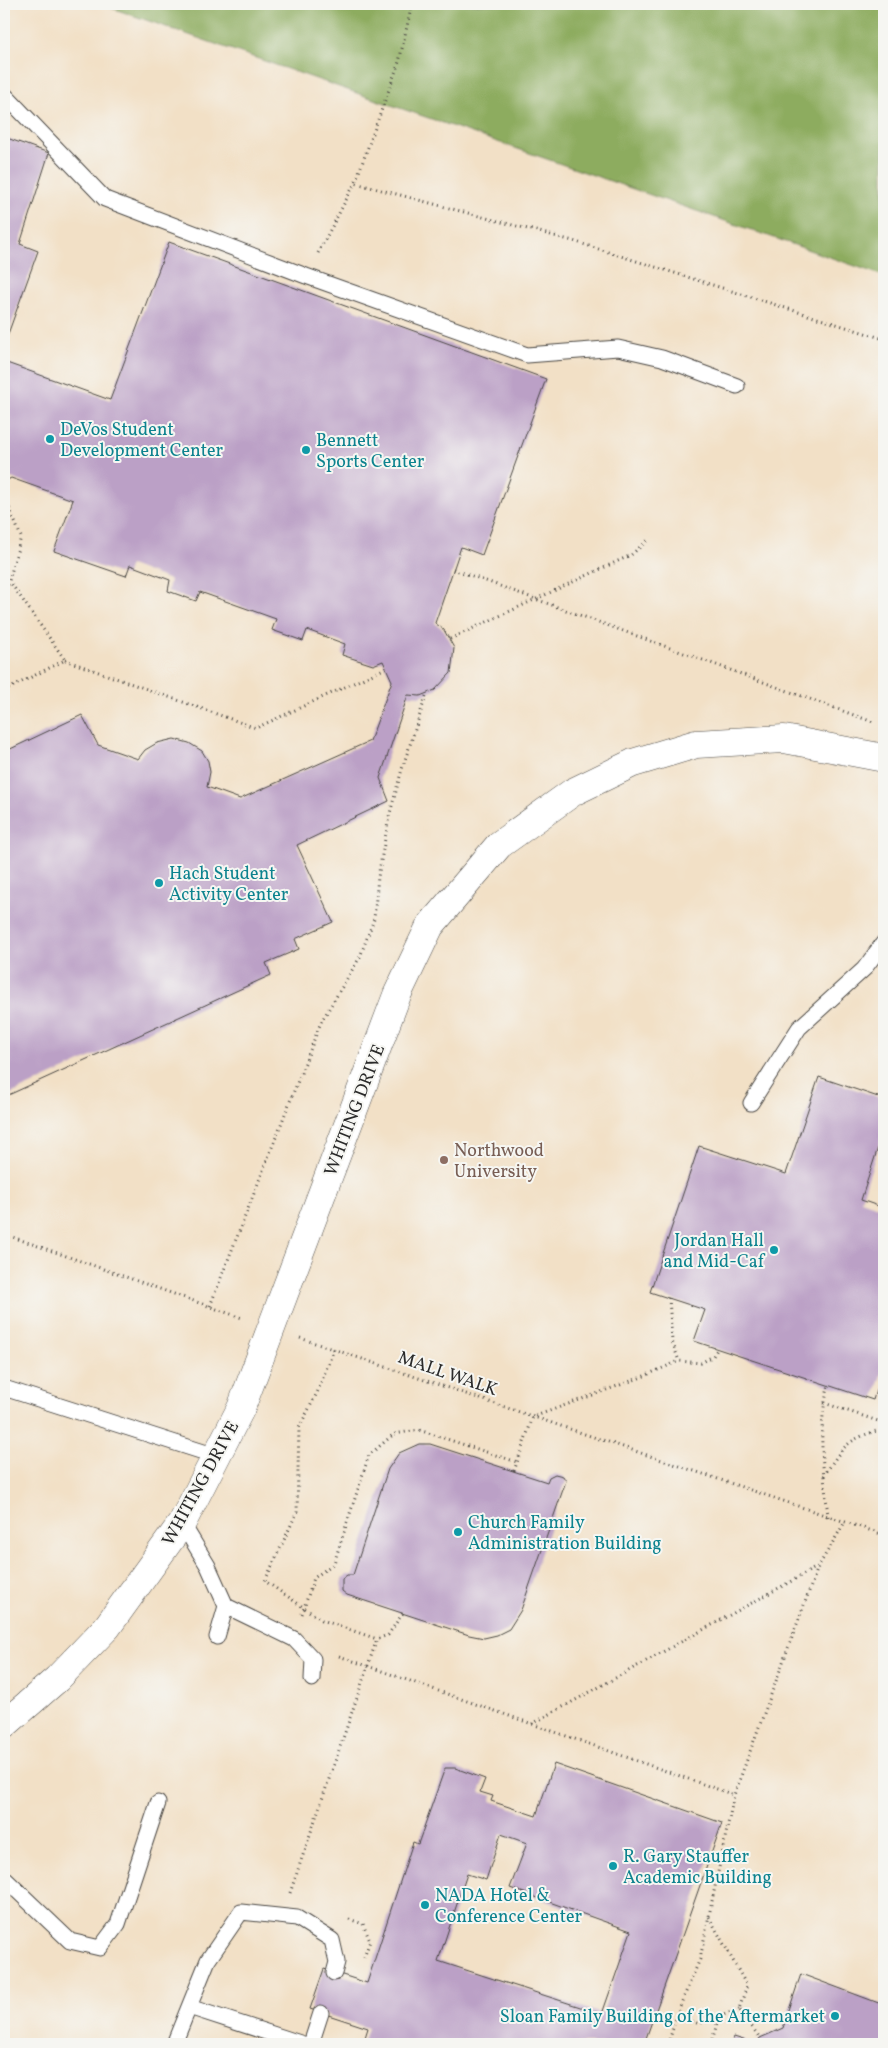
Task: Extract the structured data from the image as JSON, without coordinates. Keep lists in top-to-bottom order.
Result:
{
  "streets": {
    "street": ["WHITING DRIVE"],
    "path": ["MALL WALK"]
  },
  "crossings": [
    ["WHITING DRIVE", "MALL WALK"]
  ],
  "places": [
    "DeVos Student Development Center",
    "Bennett Sports Center",
    "Hach Student Activity Center",
    "Northwood University",
    "Jordan Hall and Mid-Caf",
    "Church Family Administration Building",
    "R. Gary Stauffer Academic Building",
    "NADA Hotel & Conference Center",
    "Sloan Family Building of the Aftermarket"
  ]
}
